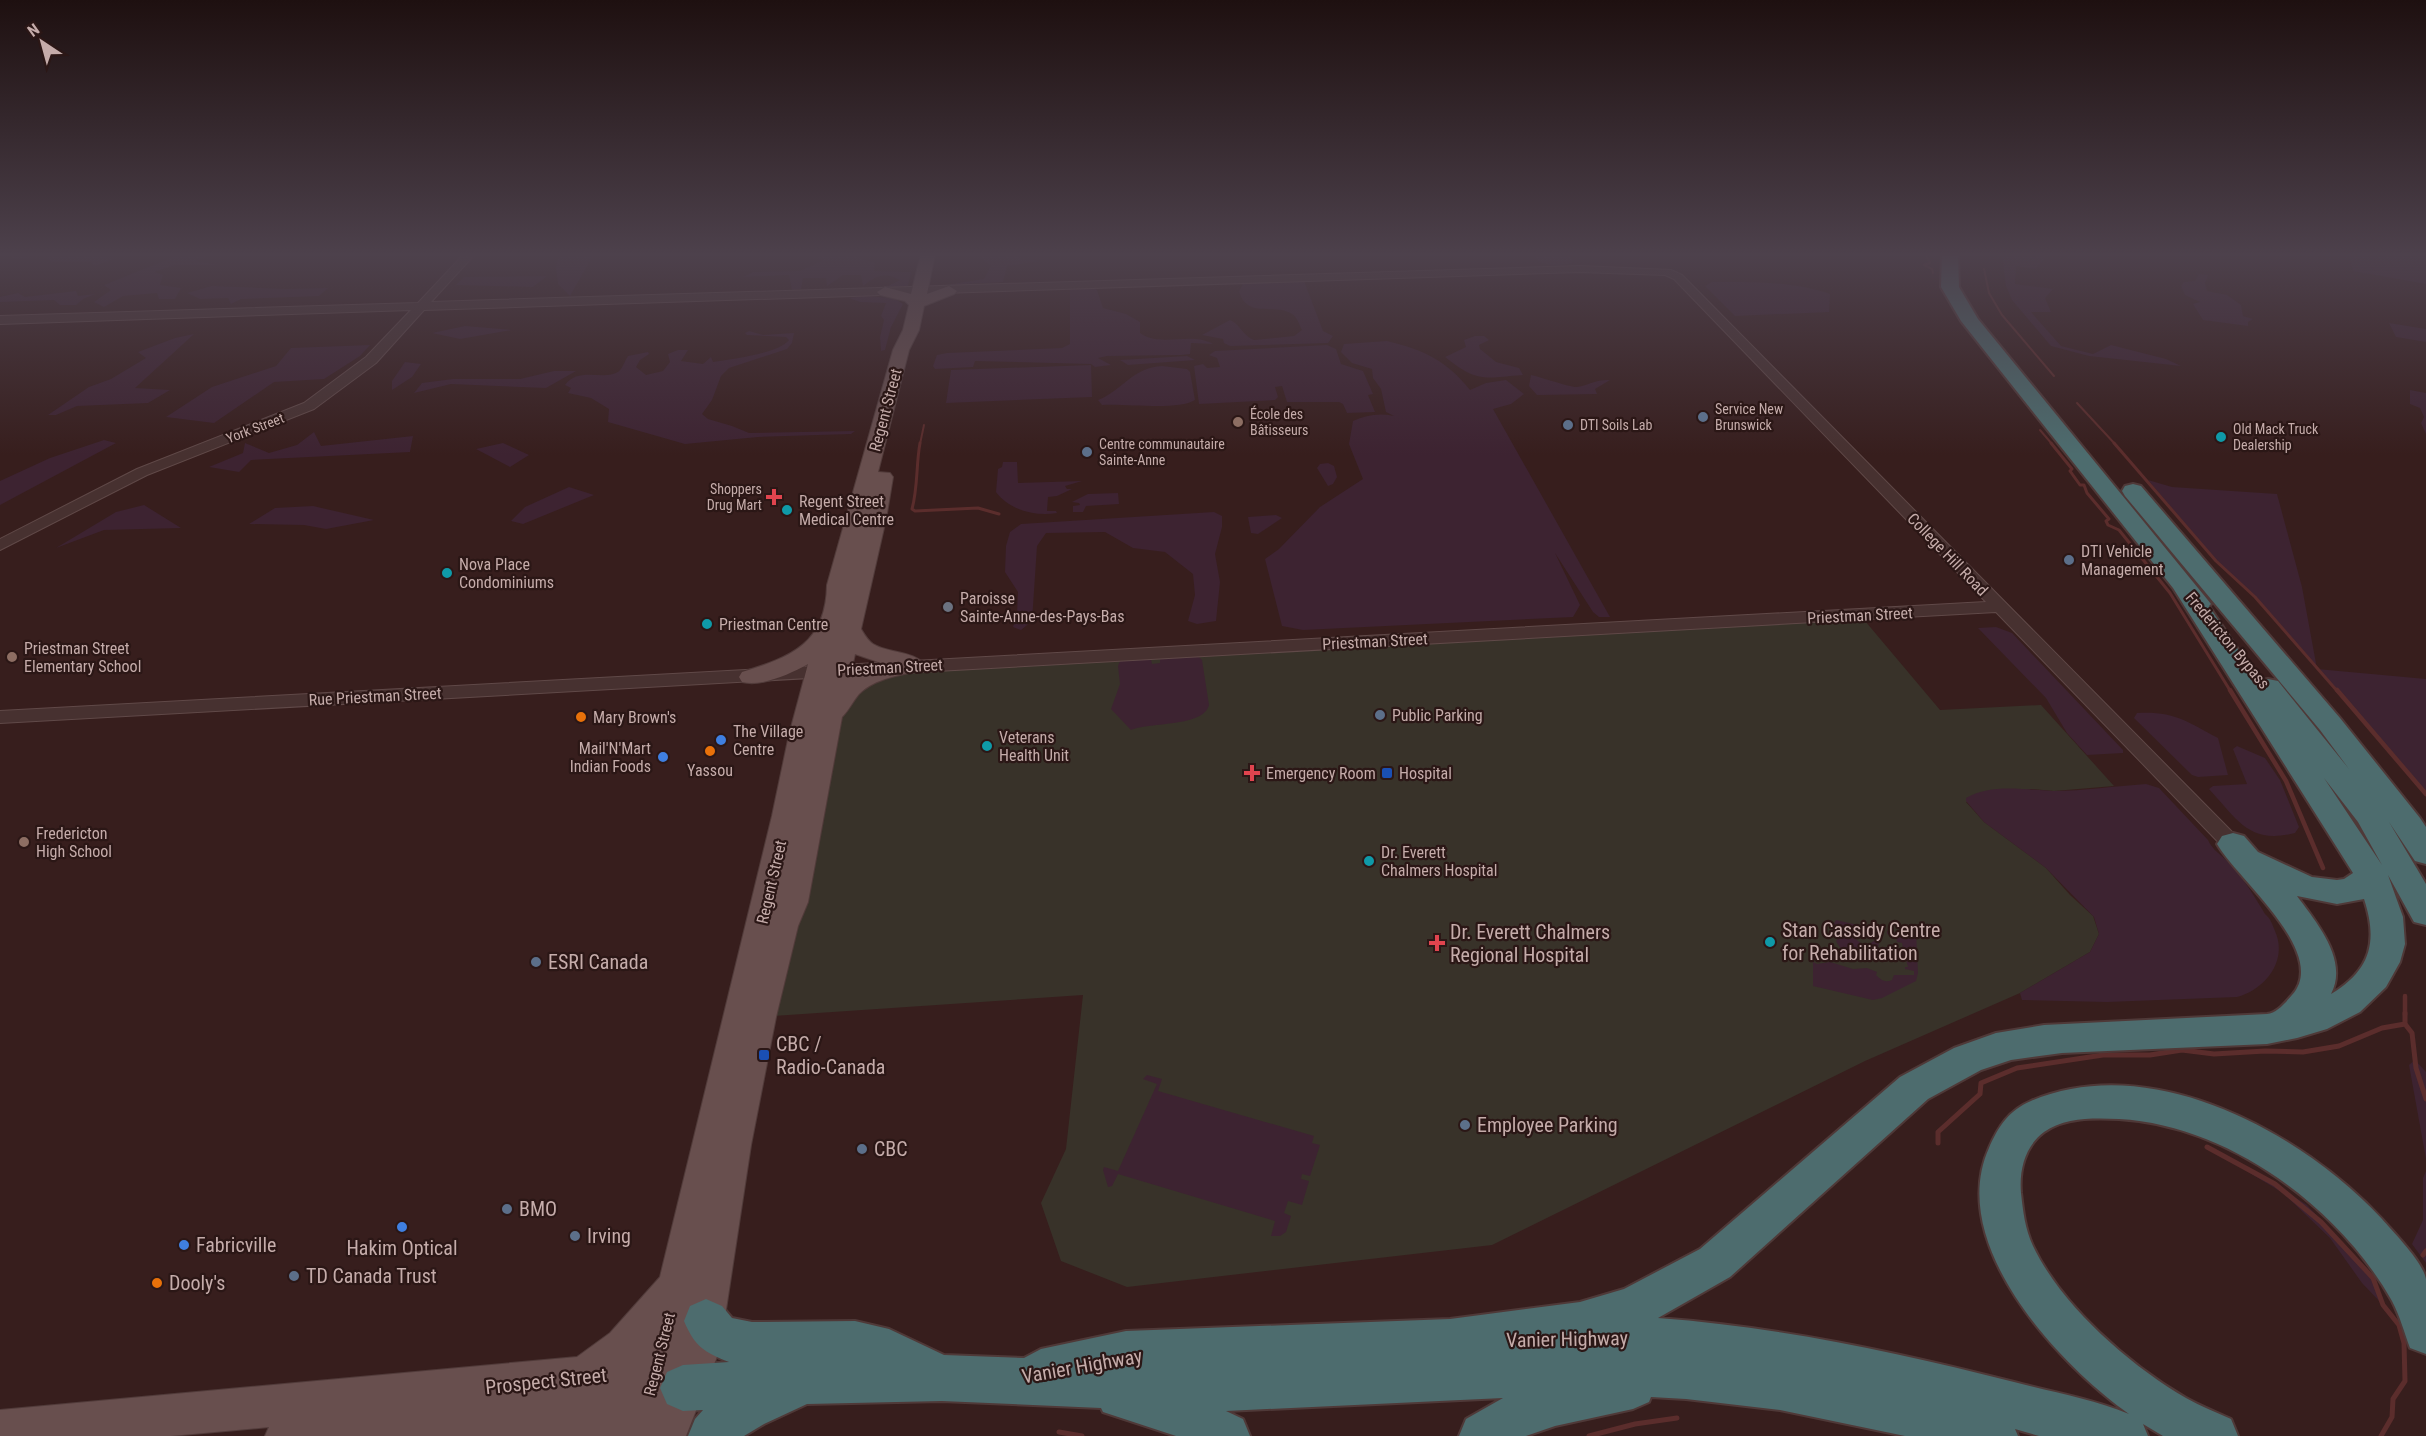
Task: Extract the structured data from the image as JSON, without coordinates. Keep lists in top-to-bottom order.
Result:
{
  "streets": {
    "highway": ["Fredericton Bypass", "Vanier Highway"],
    "main road": ["Regent Street", "Prospect Street"],
    "street": [
      "York Street",
      "College Hill Road",
      "Priestman Street",
      "Rue Priestman Street"
    ]
  },
  "crossings": [
    ["Regent Street", "Priestman Street"],
    ["Regent Street", "Vanier Highway"],
    ["Regent Street", "Prospect Street"],
    ["College Hill Road", "Priestman Street"],
    ["Priestman Street", "Rue Priestman Street"],
    ["Vanier Highway", "Prospect Street"]
  ],
  "places": {
    "other": [
      "Service New Brunswick",
      "École des Bâtisseurs",
      "DTI Soils Lab",
      "Old Mack Truck Dealership",
      "Centre communautaire Sainte-Anne",
      "Regent Street Medical Centre",
      "DTI Vehicle Management",
      "Nova Place Condominiums",
      "Paroisse Sainte-Anne-des-Pays-Bas",
      "Priestman Centre",
      "Priestman Street Elementary School",
      "Public Parking",
      "Mary Brown's",
      "The Village Centre",
      "Veterans Health Unit",
      "Yassou",
      "Mail'N'Mart Indian Foods",
      "Fredericton High School",
      "Dr. Everett Chalmers Hospital",
      "Stan Cassidy Centre for Rehabilitation",
      "ESRI Canada",
      "Employee Parking",
      "CBC",
      "BMO",
      "Hakim Optical",
      "Irving",
      "Fabricville",
      "TD Canada Trust",
      "Dooly's"
    ],
    "health": ["Shoppers Drug Mart", "Emergency Room", "Dr. Everett Chalmers Regional Hospital"],
    "transit": ["Hospital", "CBC / Radio-Canada"]
  },
  "north": "top left"
}
